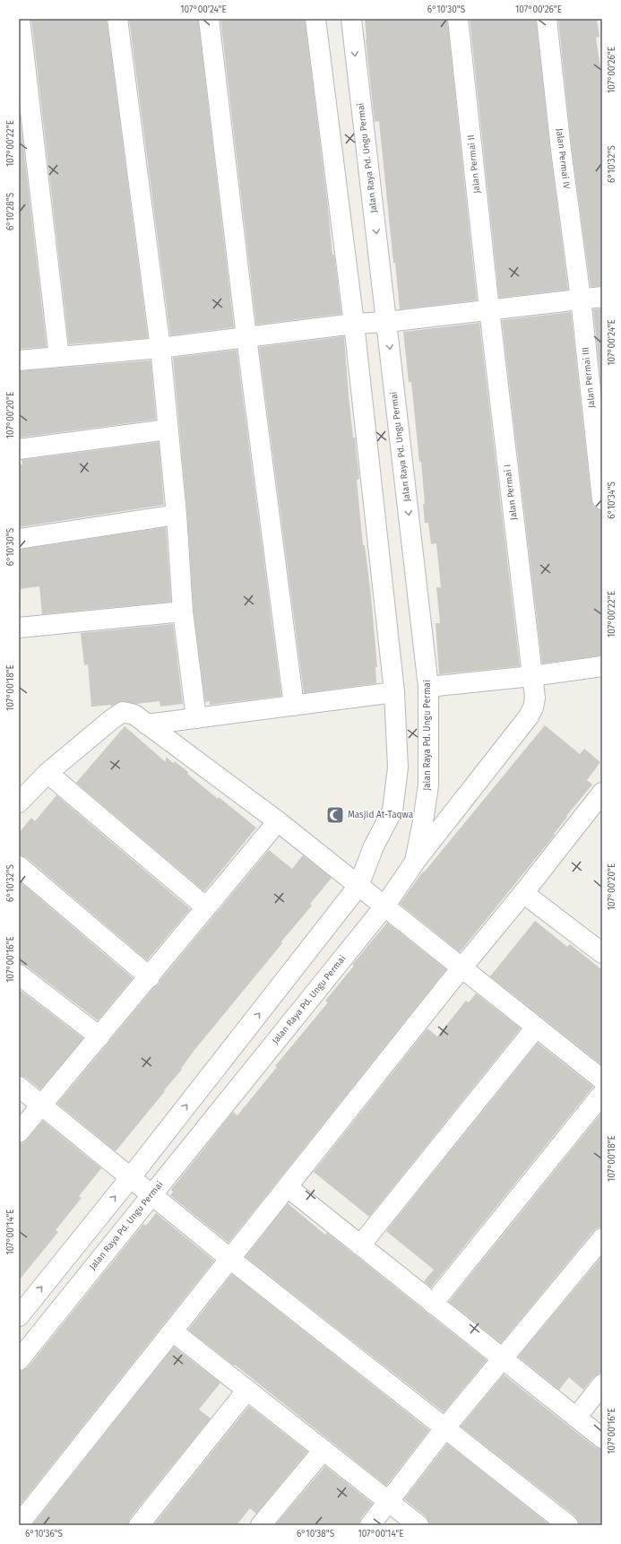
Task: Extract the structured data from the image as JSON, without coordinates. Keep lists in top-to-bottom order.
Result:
{
  "streets": {
    "street": [
      "Jalan Raya Pd. Ungu Permai",
      "Jalan Permai IV",
      "Jalan Permai II",
      "Jalan Permai III",
      "Jalan Permai I"
    ]
  },
  "crossings": [
    ["Jalan Raya Pd. Ungu Permai", "Jalan Permai I"],
    ["Jalan Permai IV", "Jalan Permai III"],
    ["Jalan Permai II", "Jalan Permai I"]
  ],
  "places": {
    "mosque": ["Masjid At-Taqwa"]
  },
  "coordinates": [
    "107°00'24\"E",
    "6°10'30\"S",
    "107°00'26\"E",
    "107°00'22\"E",
    "6°10'32\"S",
    "6°10'28\"S",
    "107°00'20\"E",
    "6°10'34\"S",
    "107°00'18\"E",
    "107°00'16\"E",
    "107°00'14\"E",
    "6°10'36\"S",
    "6°10'38\"S"
  ]
}
